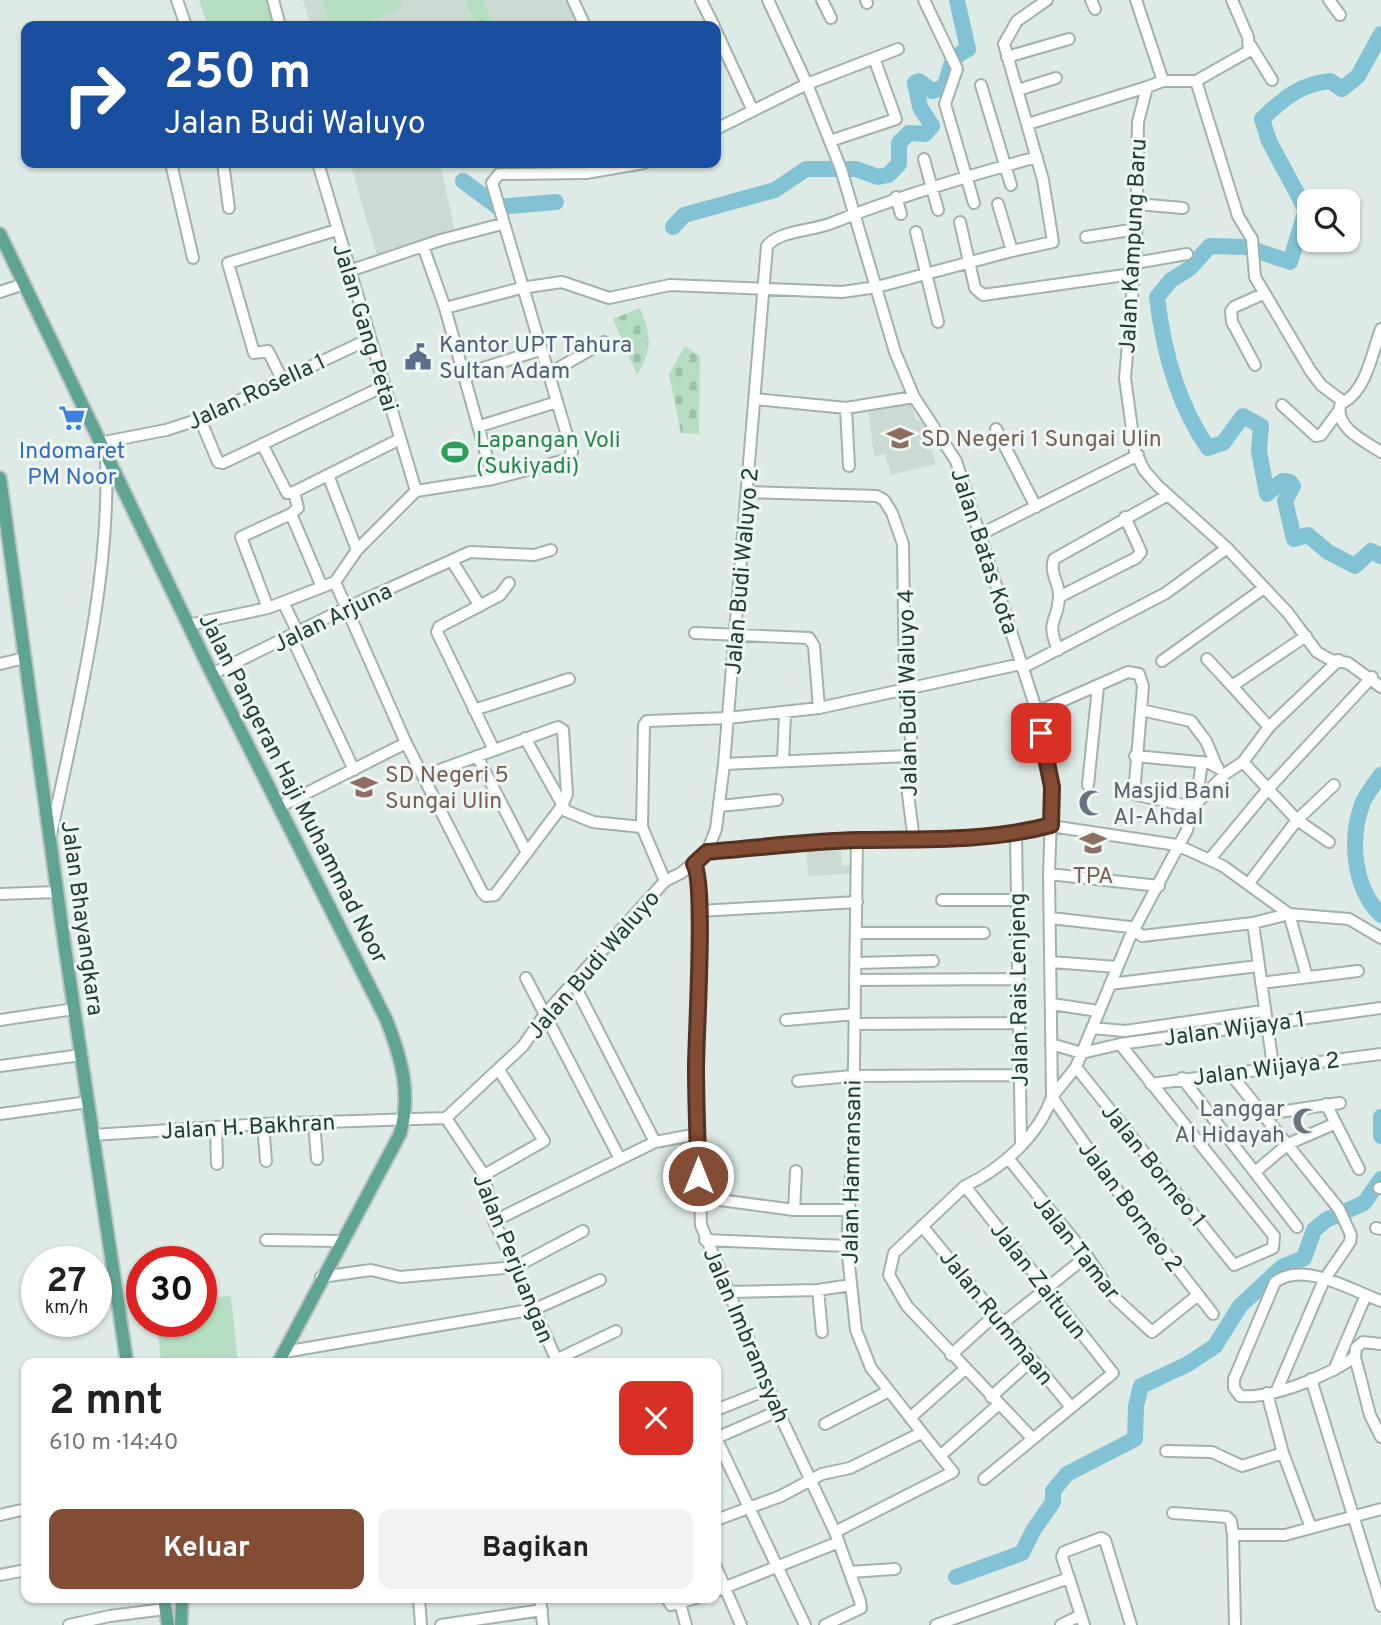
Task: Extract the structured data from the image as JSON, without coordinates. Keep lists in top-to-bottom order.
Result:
{
  "streets": {
    "main road": ["Jalan Pangeran Haji Muhammad Noor", "Jalan Bhayangkara"],
    "street": [
      "Jalan Kampung Baru",
      "Jalan Gang Petai",
      "Jalan Rosella 1",
      "Jalan Batas Kota",
      "Jalan Budi Waluyo 2",
      "Jalan Arjuna",
      "Jalan Budi Waluyo 4",
      "Jalan Budi Waluyo",
      "Jalan Rais Lenjeng",
      "Jalan Wijaya 1",
      "Jalan Wijaya 2",
      "Jalan H. Bakhran",
      "Jalan Borneo 1",
      "Jalan Hamransani",
      "Jalan Borneo 2",
      "Jalan Tamar",
      "Jalan Perjuangan",
      "Jalan Zaituun",
      "Jalan Rummaan",
      "Jalan Imbramsyah"
    ]
  },
  "crossings": [
    ["Jalan Gang Petai", "Jalan Rosella 1"],
    ["Jalan Rosella 1", "Jalan Pangeran Haji Muhammad Noor"],
    ["Jalan Batas Kota", "Jalan Budi Waluyo 2"],
    ["Jalan Batas Kota", "Jalan Rais Lenjeng"],
    ["Jalan Batas Kota", "Jalan Borneo 2"],
    ["Jalan Batas Kota", "Jalan Tamar"],
    ["Jalan Batas Kota", "Jalan Zaituun"],
    ["Jalan Batas Kota", "Jalan Rummaan"],
    ["Jalan Budi Waluyo 2", "Jalan Budi Waluyo 4"],
    ["Jalan Budi Waluyo 2", "Jalan Budi Waluyo"],
    ["Jalan Arjuna", "Jalan Pangeran Haji Muhammad Noor"],
    ["Jalan Pangeran Haji Muhammad Noor", "Jalan H. Bakhran"],
    ["Jalan Bhayangkara", "Jalan H. Bakhran"],
    ["Jalan Budi Waluyo", "Jalan Perjuangan"],
    ["Jalan Budi Waluyo", "Jalan Imbramsyah"],
    ["Jalan Wijaya 2", "Jalan Borneo 1"],
    ["Jalan Hamransani", "Jalan Imbramsyah"],
    ["Jalan Borneo 2", "Jalan Tamar"],
    ["Jalan Zaituun", "Jalan Rummaan"]
  ],
  "places": {
    "public building": ["Kantor UPT Tahura Sultan Adam"],
    "supermarket": ["Indomaret PM Noor"],
    "school or university": ["SD Negeri 1 Sungai Ulin", "SD Negeri 5 Sungai Ulin", "TPA"],
    "sports": ["Lapangan Voli (Sukiyadi)"],
    "mosque": ["Masjid Bani Al-Ahdal", "Langgar Al Hidayah"]
  },
  "page": {
    "turn": ["250 m", "Jalan Budi Waluyo"],
    "speed": "27 km/h",
    "limit": "30",
    "heading": ["2 mnt", "610 m · 14:40"],
    "buttons": ["Keluar", "Bagikan"]
  }
}
